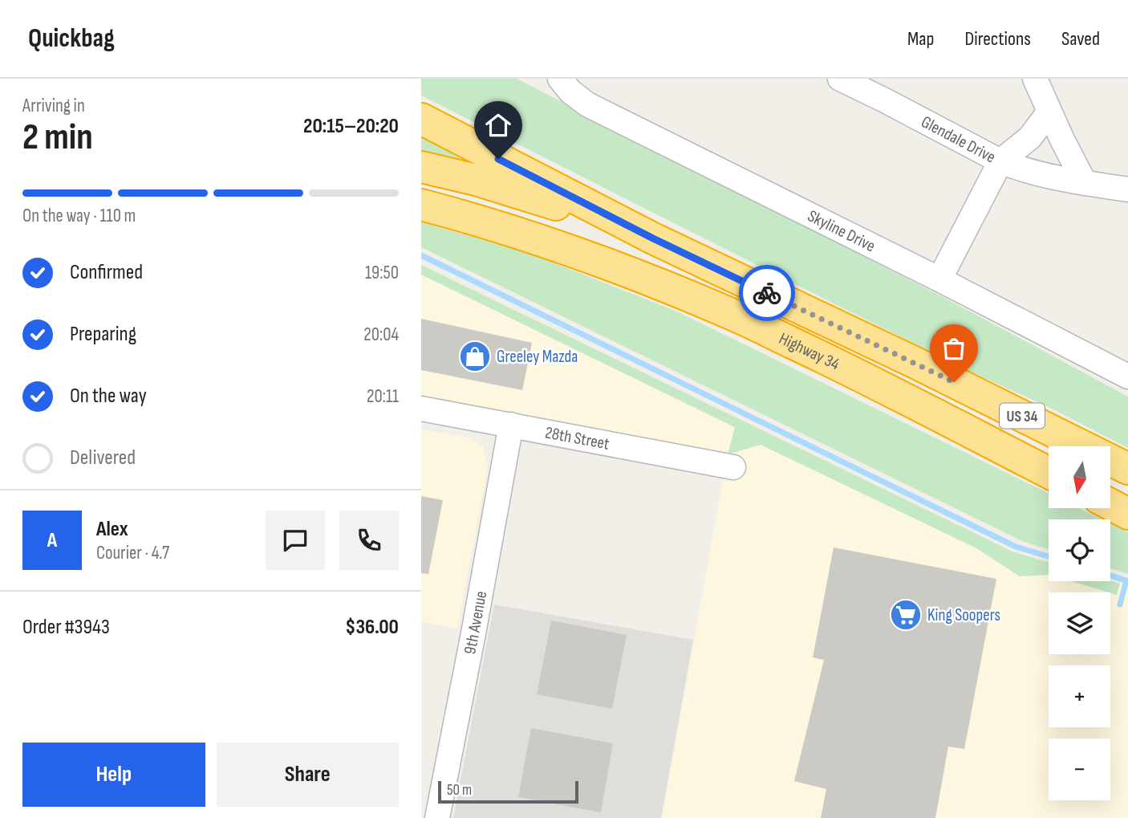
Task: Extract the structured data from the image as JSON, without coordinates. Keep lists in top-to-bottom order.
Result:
{
  "streets": {
    "highway": ["Highway 34", "US 34"],
    "street": [
      "Glendale Drive",
      "Skyline Drive",
      "28th Street",
      "9th Avenue"
    ]
  },
  "crossings": [
    ["28th Street", "9th Avenue"]
  ],
  "places": {
    "shop": ["Greeley Mazda"],
    "supermarket": ["King Soopers"]
  },
  "scale_bar": "50 m",
  "north": "bottom",
  "page": {
    "header": "Quickbag",
    "nav": ["Map", "Directions", "Saved"],
    "heading": ["2 min", "Arriving in", "20:15–20:20"],
    "panel": [
      "Alex",
      "Courier · 4.7",
      "Order #3943",
      "$36.00"
    ],
    "bar": "On the way · 110 m",
    "list": [
      ["Confirmed", "19:50"],
      ["Preparing", "20:04"],
      ["On the way", "20:11"],
      "Delivered"
    ],
    "map_buttons": ["+", "−"],
    "round": "A",
    "buttons": ["Help", "Share"],
    "scale": "50 m"
  }
}
